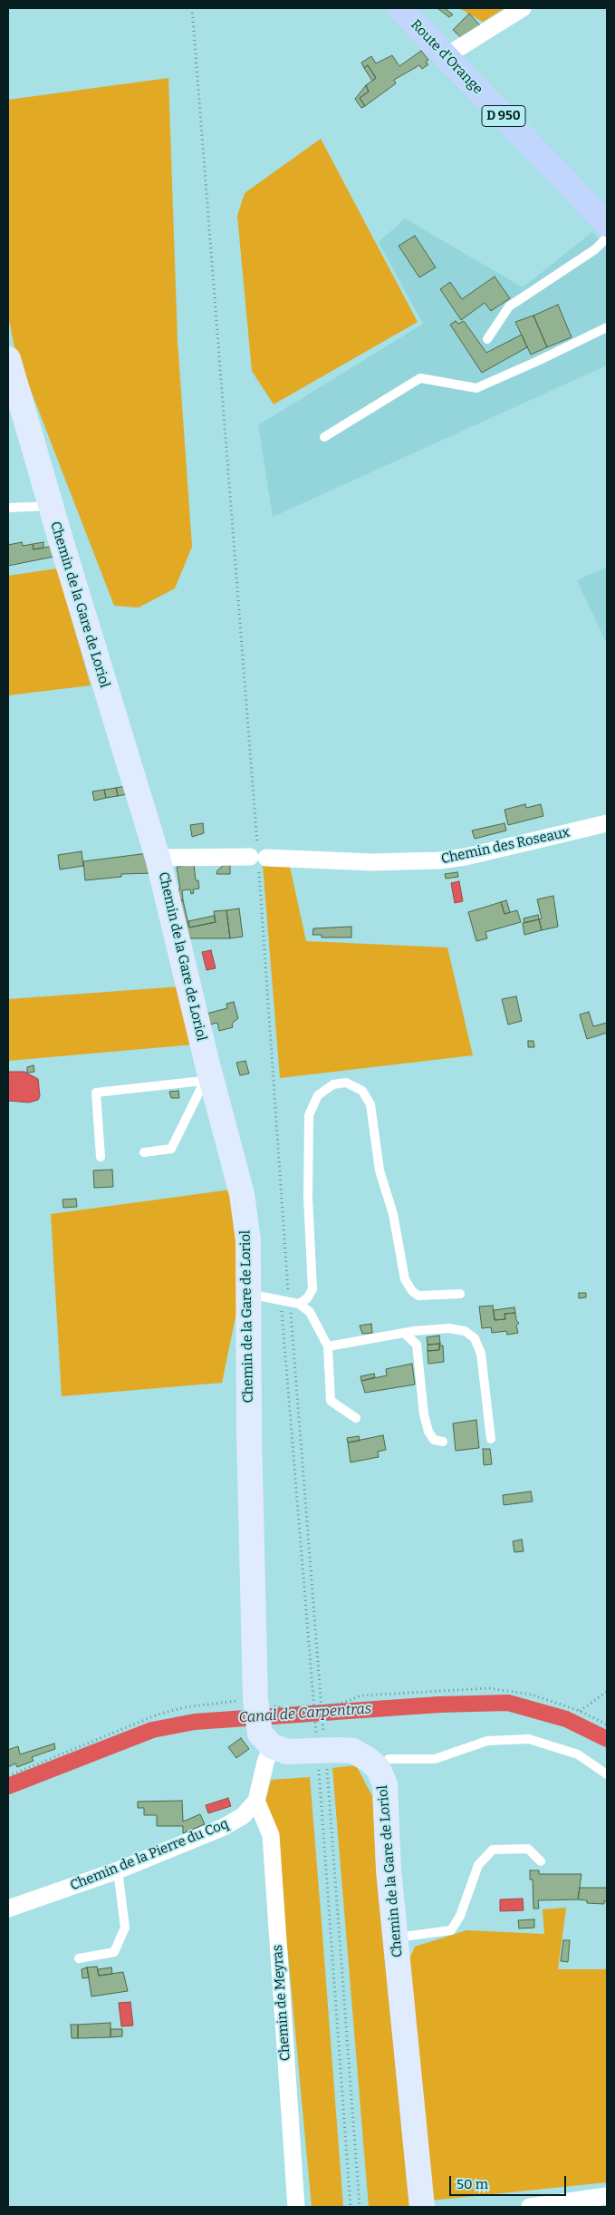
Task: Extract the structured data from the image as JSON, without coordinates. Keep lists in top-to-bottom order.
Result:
{
  "streets": {
    "main road": ["Route d'Orange", "D 950"],
    "street": [
      "Chemin de la Gare de Loriol",
      "Chemin des Roseaux",
      "Chemin de la Pierre du Coq",
      "Chemin de Meyras"
    ]
  },
  "crossings": [
    ["Chemin de la Gare de Loriol", "Chemin des Roseaux"],
    ["Chemin de la Gare de Loriol", "Chemin de la Pierre du Coq"],
    ["Chemin de la Pierre du Coq", "Chemin de Meyras"]
  ],
  "water": ["Canal de Carpentras"],
  "scale_bar": "50 m"
}
